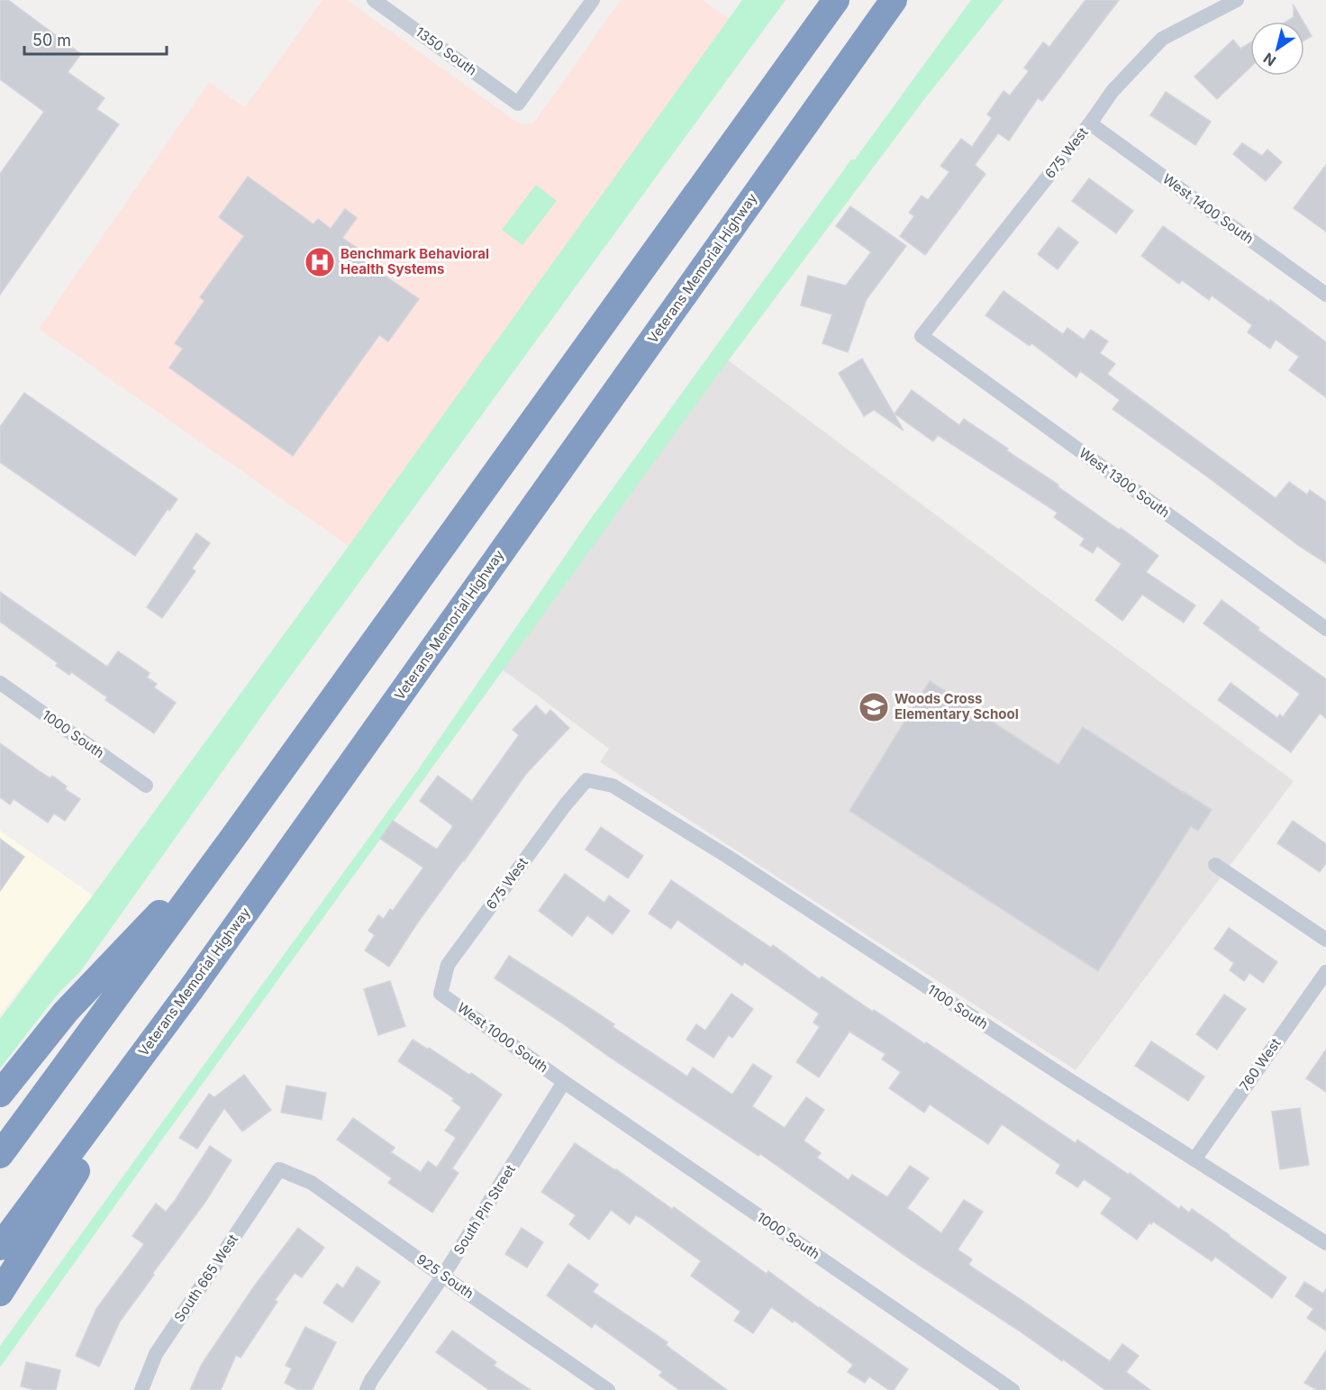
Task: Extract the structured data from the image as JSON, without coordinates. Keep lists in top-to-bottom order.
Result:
{
  "streets": {
    "highway": ["Veterans Memorial Highway"],
    "street": [
      "1350 South",
      "675 West",
      "West 1400 South",
      "West 1300 South",
      "1000 South",
      "1100 South",
      "West 1000 South",
      "760 West",
      "South Pin Street",
      "925 South",
      "South 665 West"
    ]
  },
  "crossings": [
    ["675 West", "West 1400 South"],
    ["675 West", "West 1300 South"],
    ["675 West", "1100 South"],
    ["675 West", "West 1000 South"],
    ["1000 South", "West 1000 South"],
    ["1000 South", "South Pin Street"],
    ["1100 South", "760 West"],
    ["West 1000 South", "South Pin Street"],
    ["South Pin Street", "925 South"],
    ["925 South", "South 665 West"]
  ],
  "places": {
    "hospital": ["Benchmark Behavioral Health Systems"],
    "school or university": ["Woods Cross Elementary School"]
  },
  "scale_bar": "50 m",
  "north": "bottom left"
}
